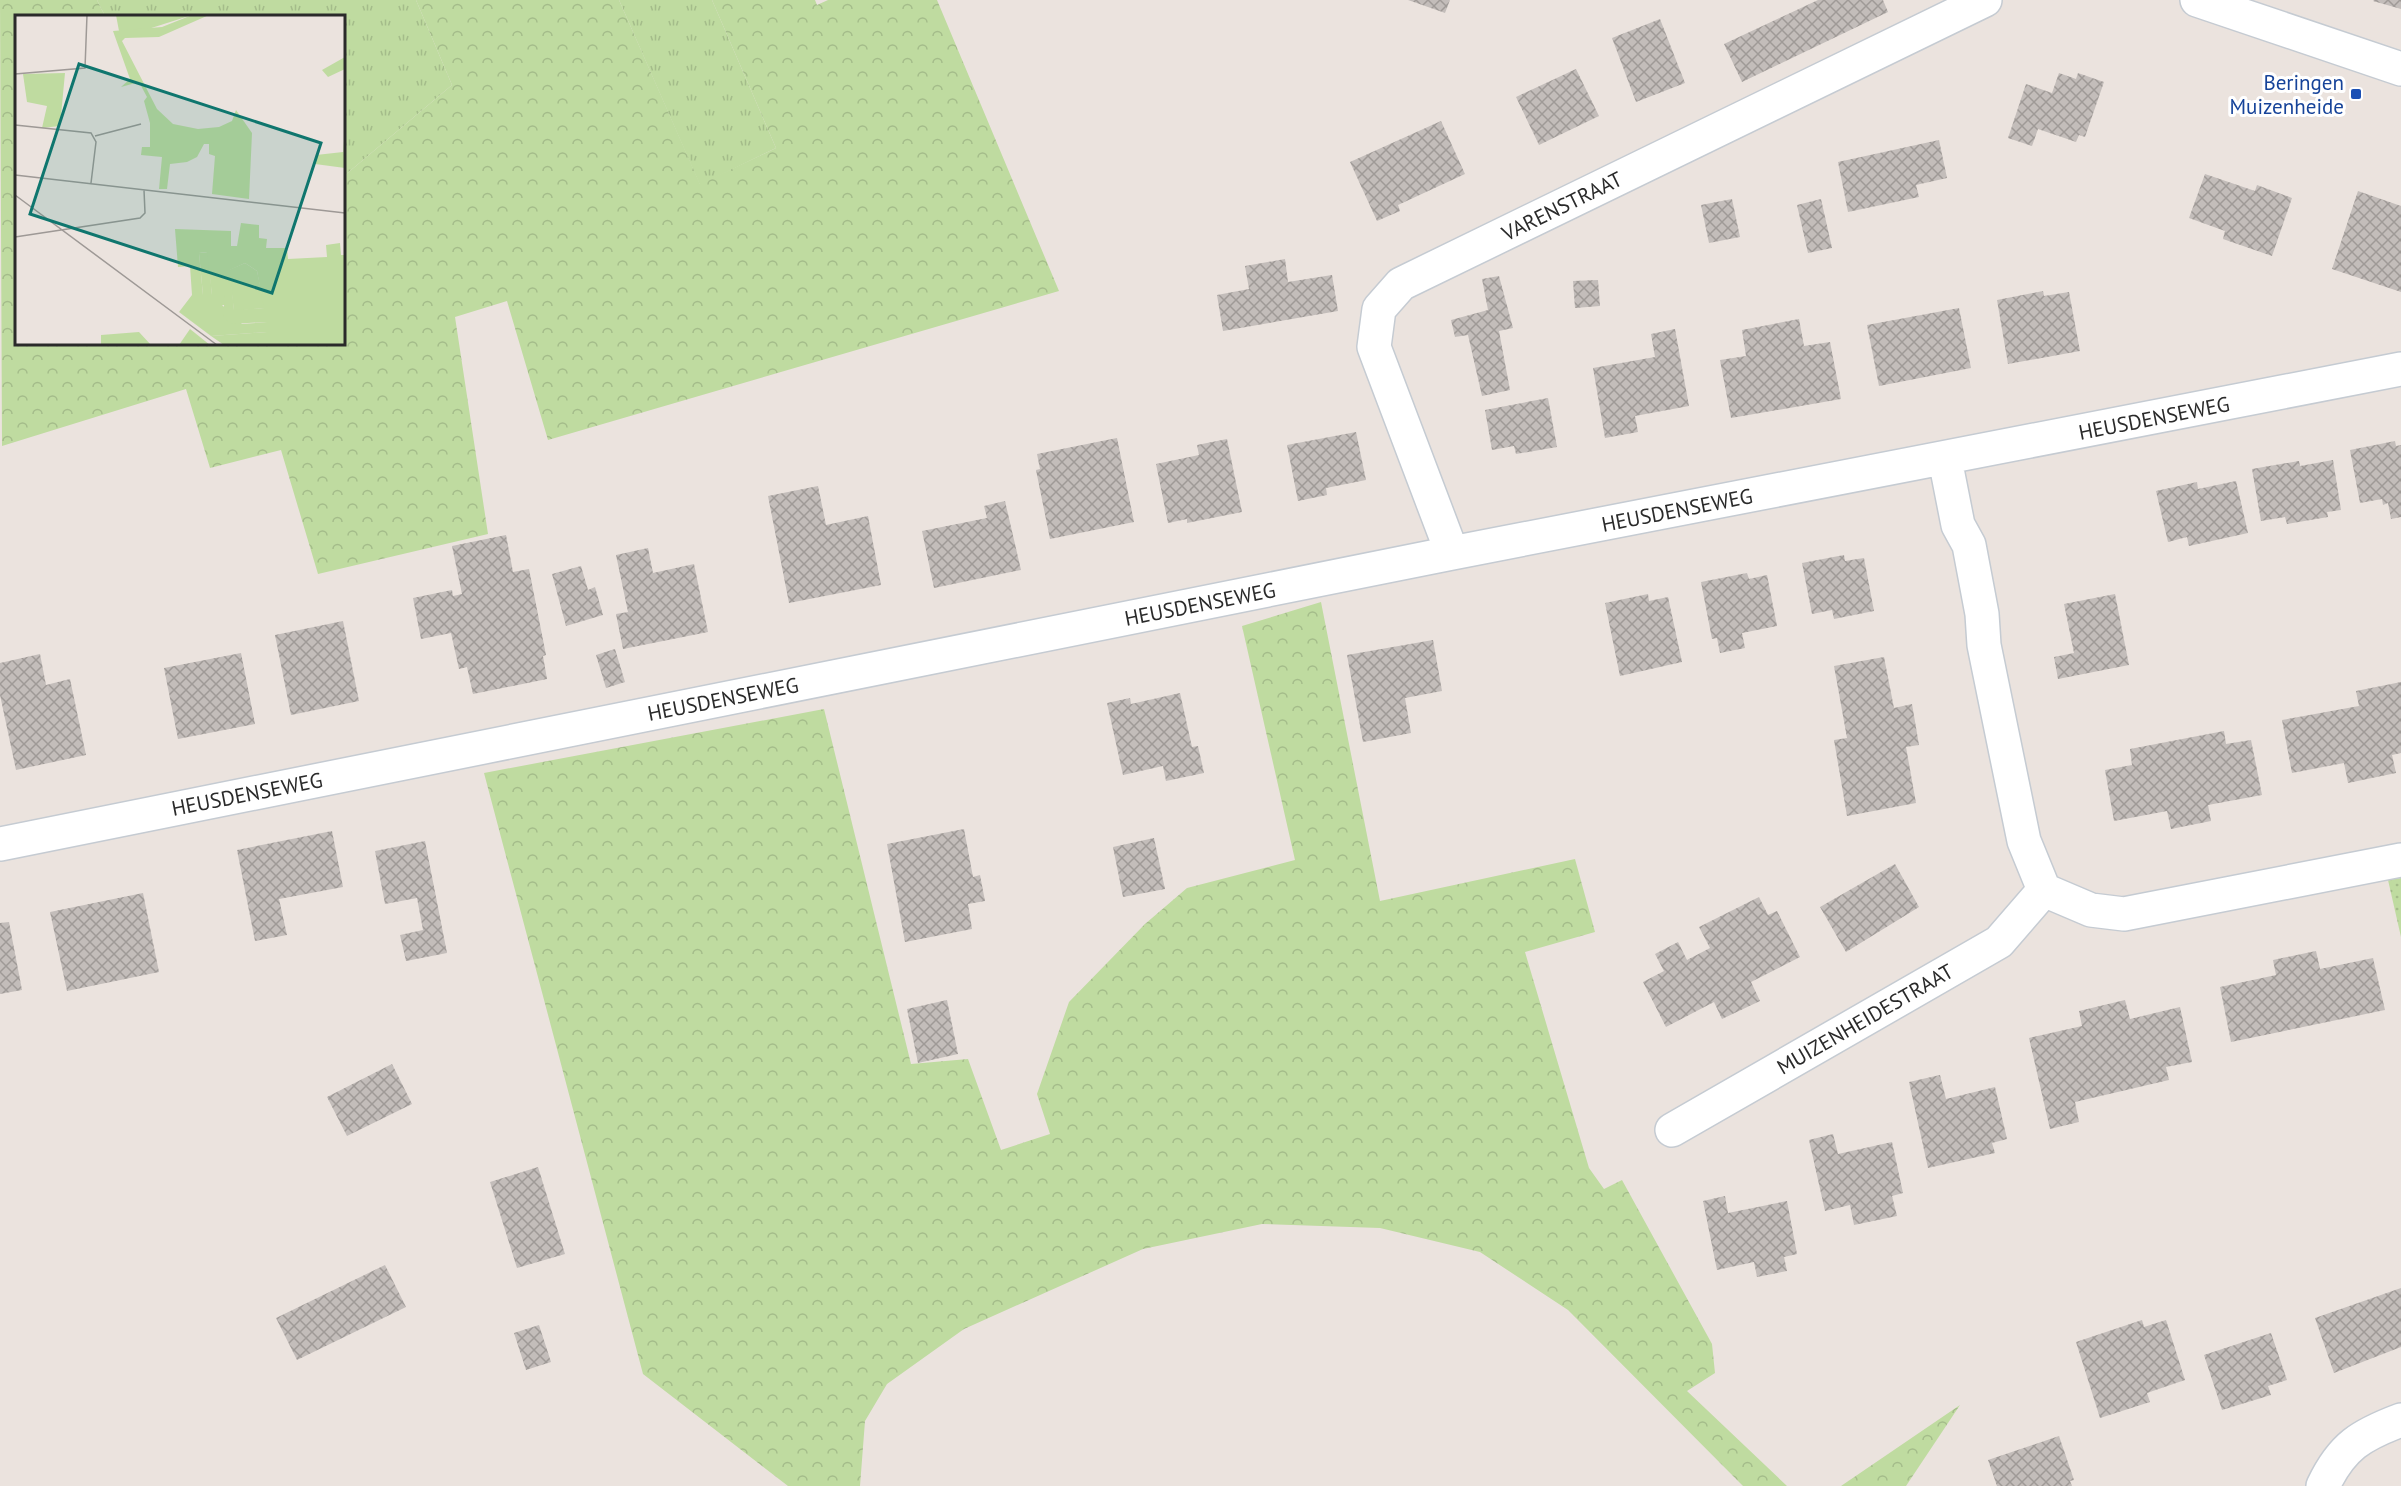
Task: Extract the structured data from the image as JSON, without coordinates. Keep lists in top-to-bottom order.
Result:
{
  "streets": {
    "street": ["VARENSTRAAT", "HEUSDENSEWEG", "MUIZENHEIDESTRAAT"]
  },
  "crossings": [
    ["VARENSTRAAT", "HEUSDENSEWEG"]
  ],
  "places": {
    "transit": ["Beringen Muizenheide"]
  }
}
